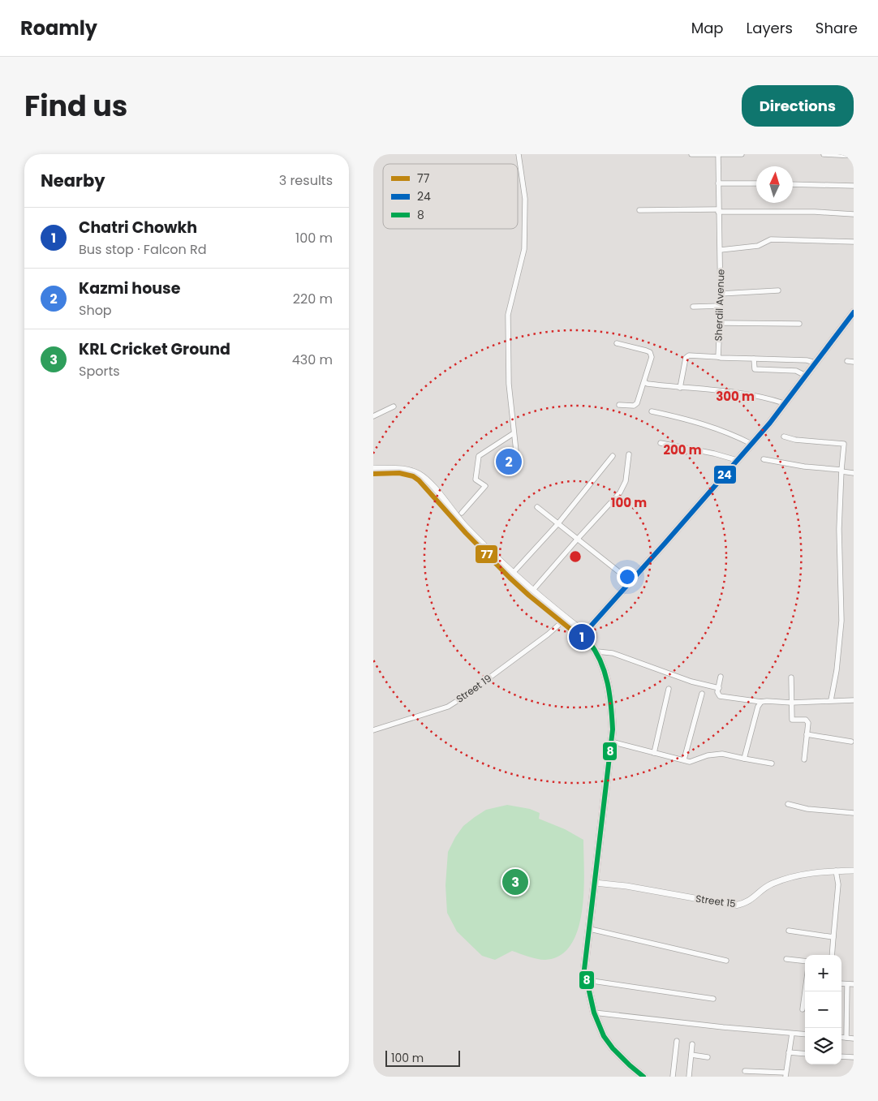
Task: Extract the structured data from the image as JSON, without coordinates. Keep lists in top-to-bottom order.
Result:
{
  "streets": {
    "street": ["Sherdil Avenue", "Street 19", "Street 15"]
  },
  "lines": ["transit line 24", "transit line 77", "transit line 8"],
  "legend": ["77", "24", "8"],
  "scale_bar": "100 m",
  "north": "top",
  "page": {
    "header": "Roamly",
    "nav": ["Map", "Layers", "Share"],
    "title": "Find us",
    "buttons": "Directions",
    "heading": ["Nearby", "3 results"],
    "list": [
      {
        "mark": "1",
        "name": "Chatri Chowkh",
        "note": "Bus stop · Falcon Rd",
        "value": "100 m"
      },
      {
        "mark": "2",
        "name": "Kazmi house",
        "note": "Shop",
        "value": "220 m"
      },
      {
        "mark": "3",
        "name": "KRL Cricket Ground",
        "note": "Sports",
        "value": "430 m"
      }
    ],
    "pins": ["2", "1", "3"],
    "map_buttons": ["+", "−"],
    "scale": "100 m"
  },
  "rings": ["300 m", "200 m", "100 m"]
}
